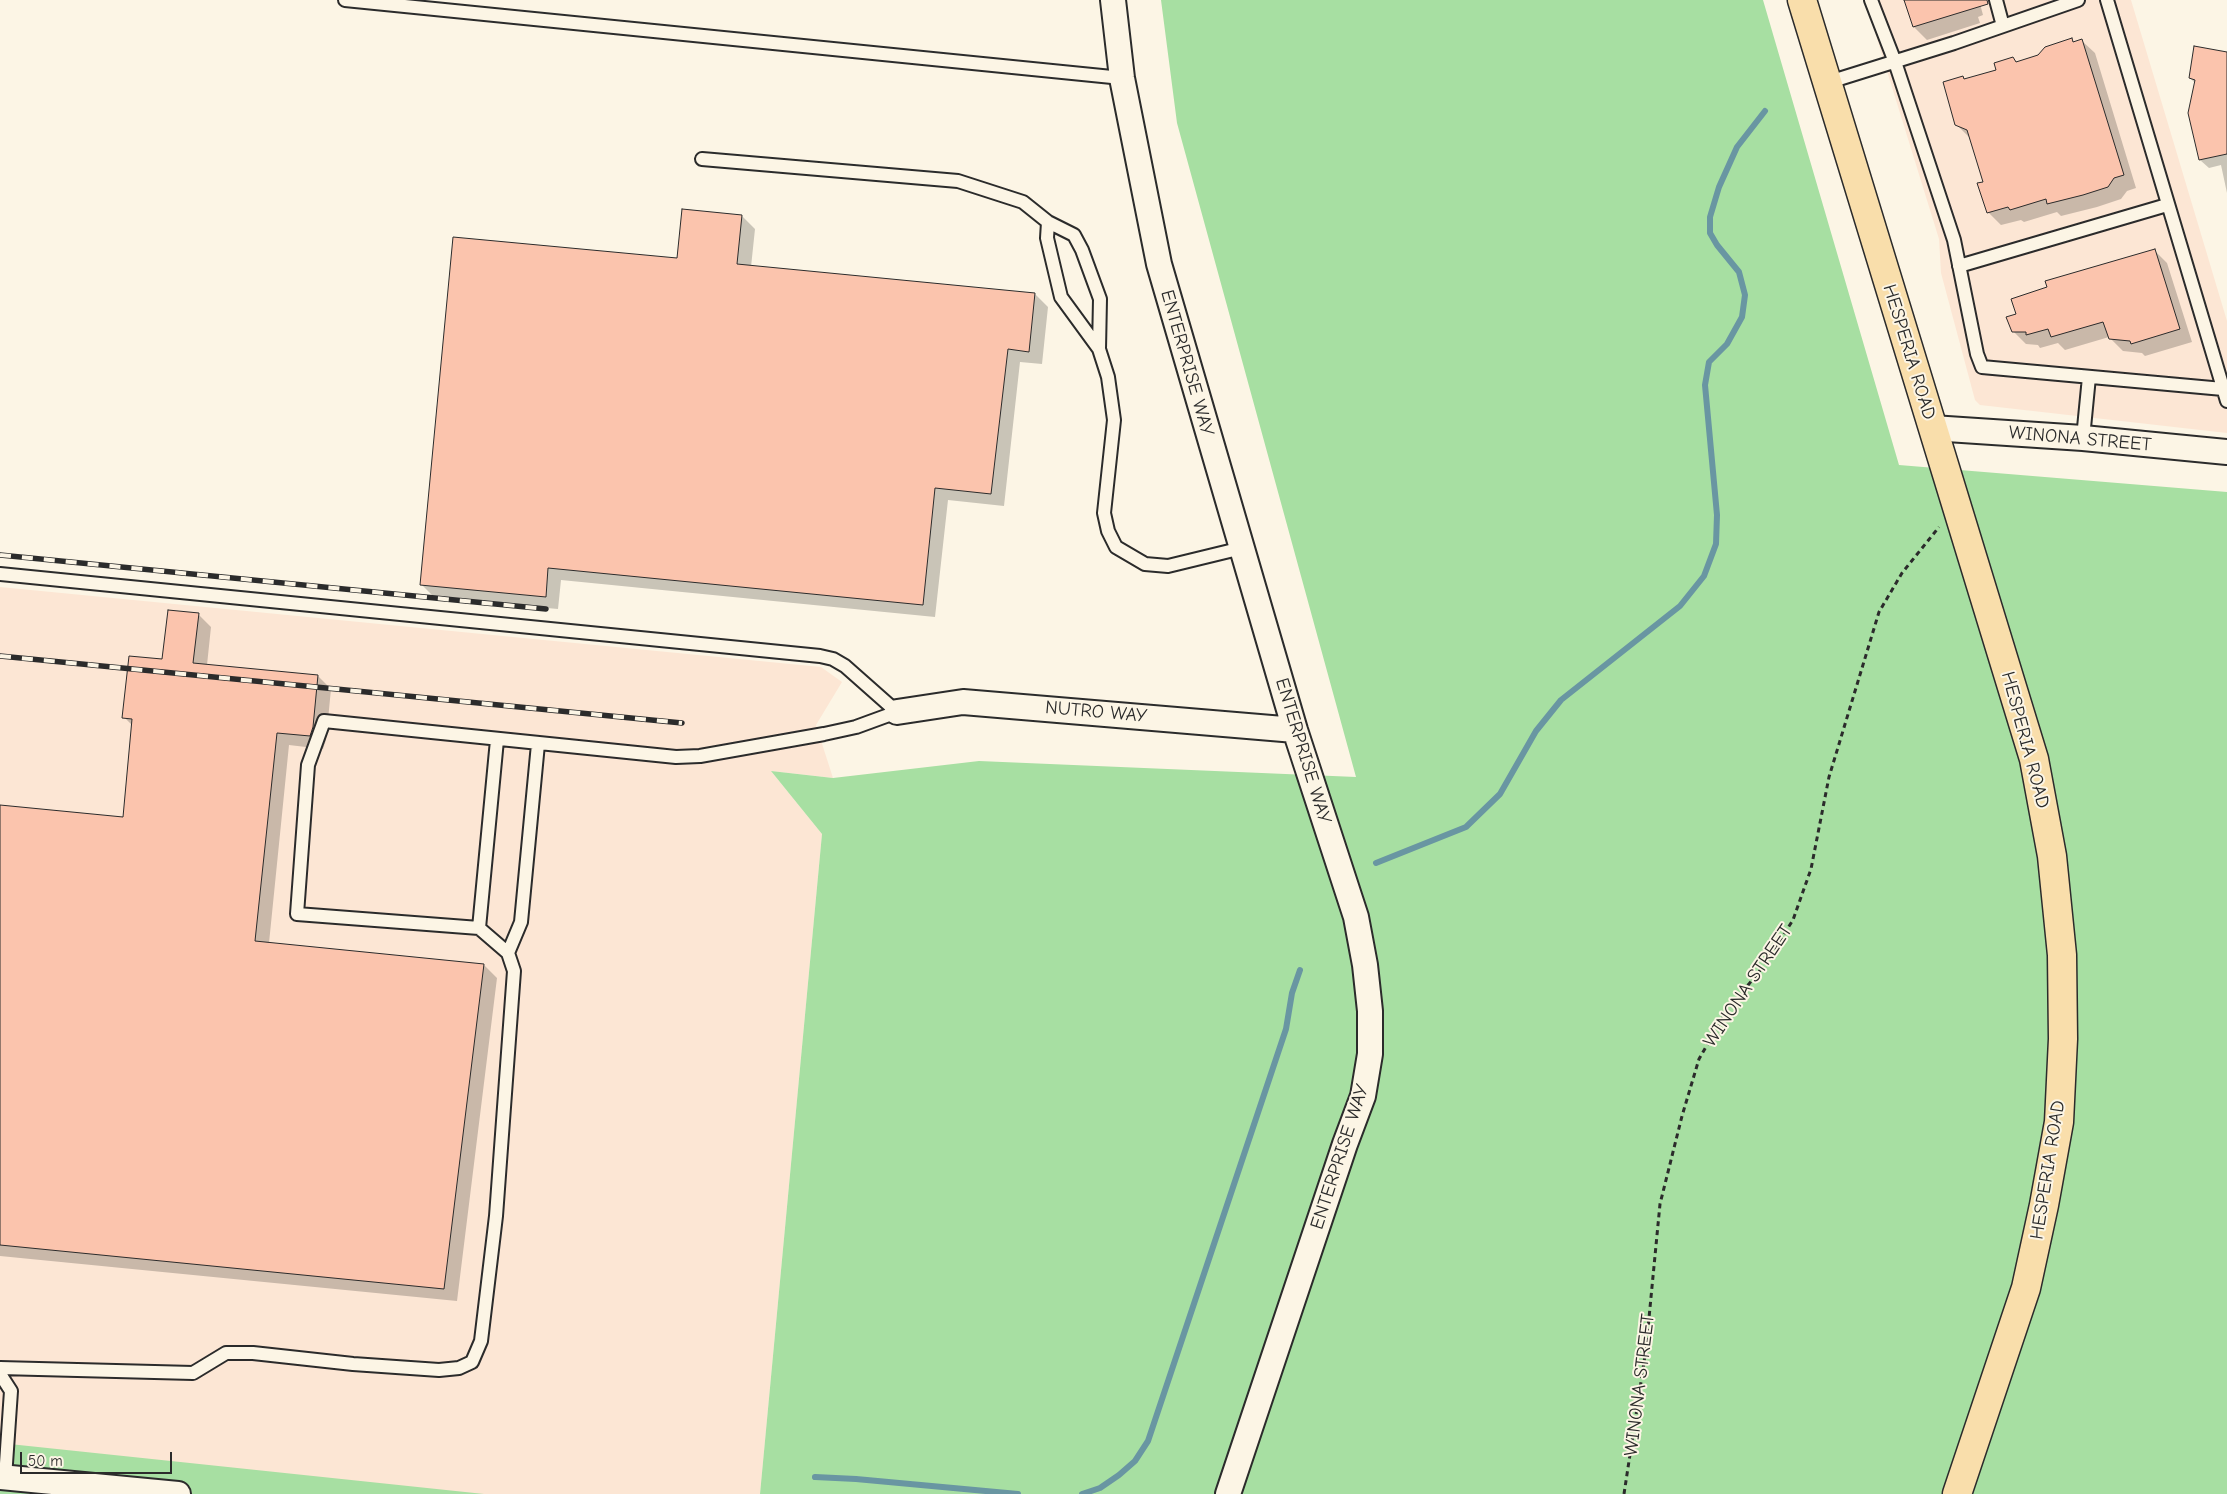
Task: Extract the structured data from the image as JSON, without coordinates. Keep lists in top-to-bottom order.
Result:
{
  "streets": {
    "main road": ["HESPERIA ROAD"],
    "street": ["ENTERPRISE WAY", "WINONA STREET", "NUTRO WAY"]
  },
  "crossings": [
    ["HESPERIA ROAD", "WINONA STREET"],
    ["ENTERPRISE WAY", "NUTRO WAY"]
  ],
  "scale_bar": "50 m"
}
